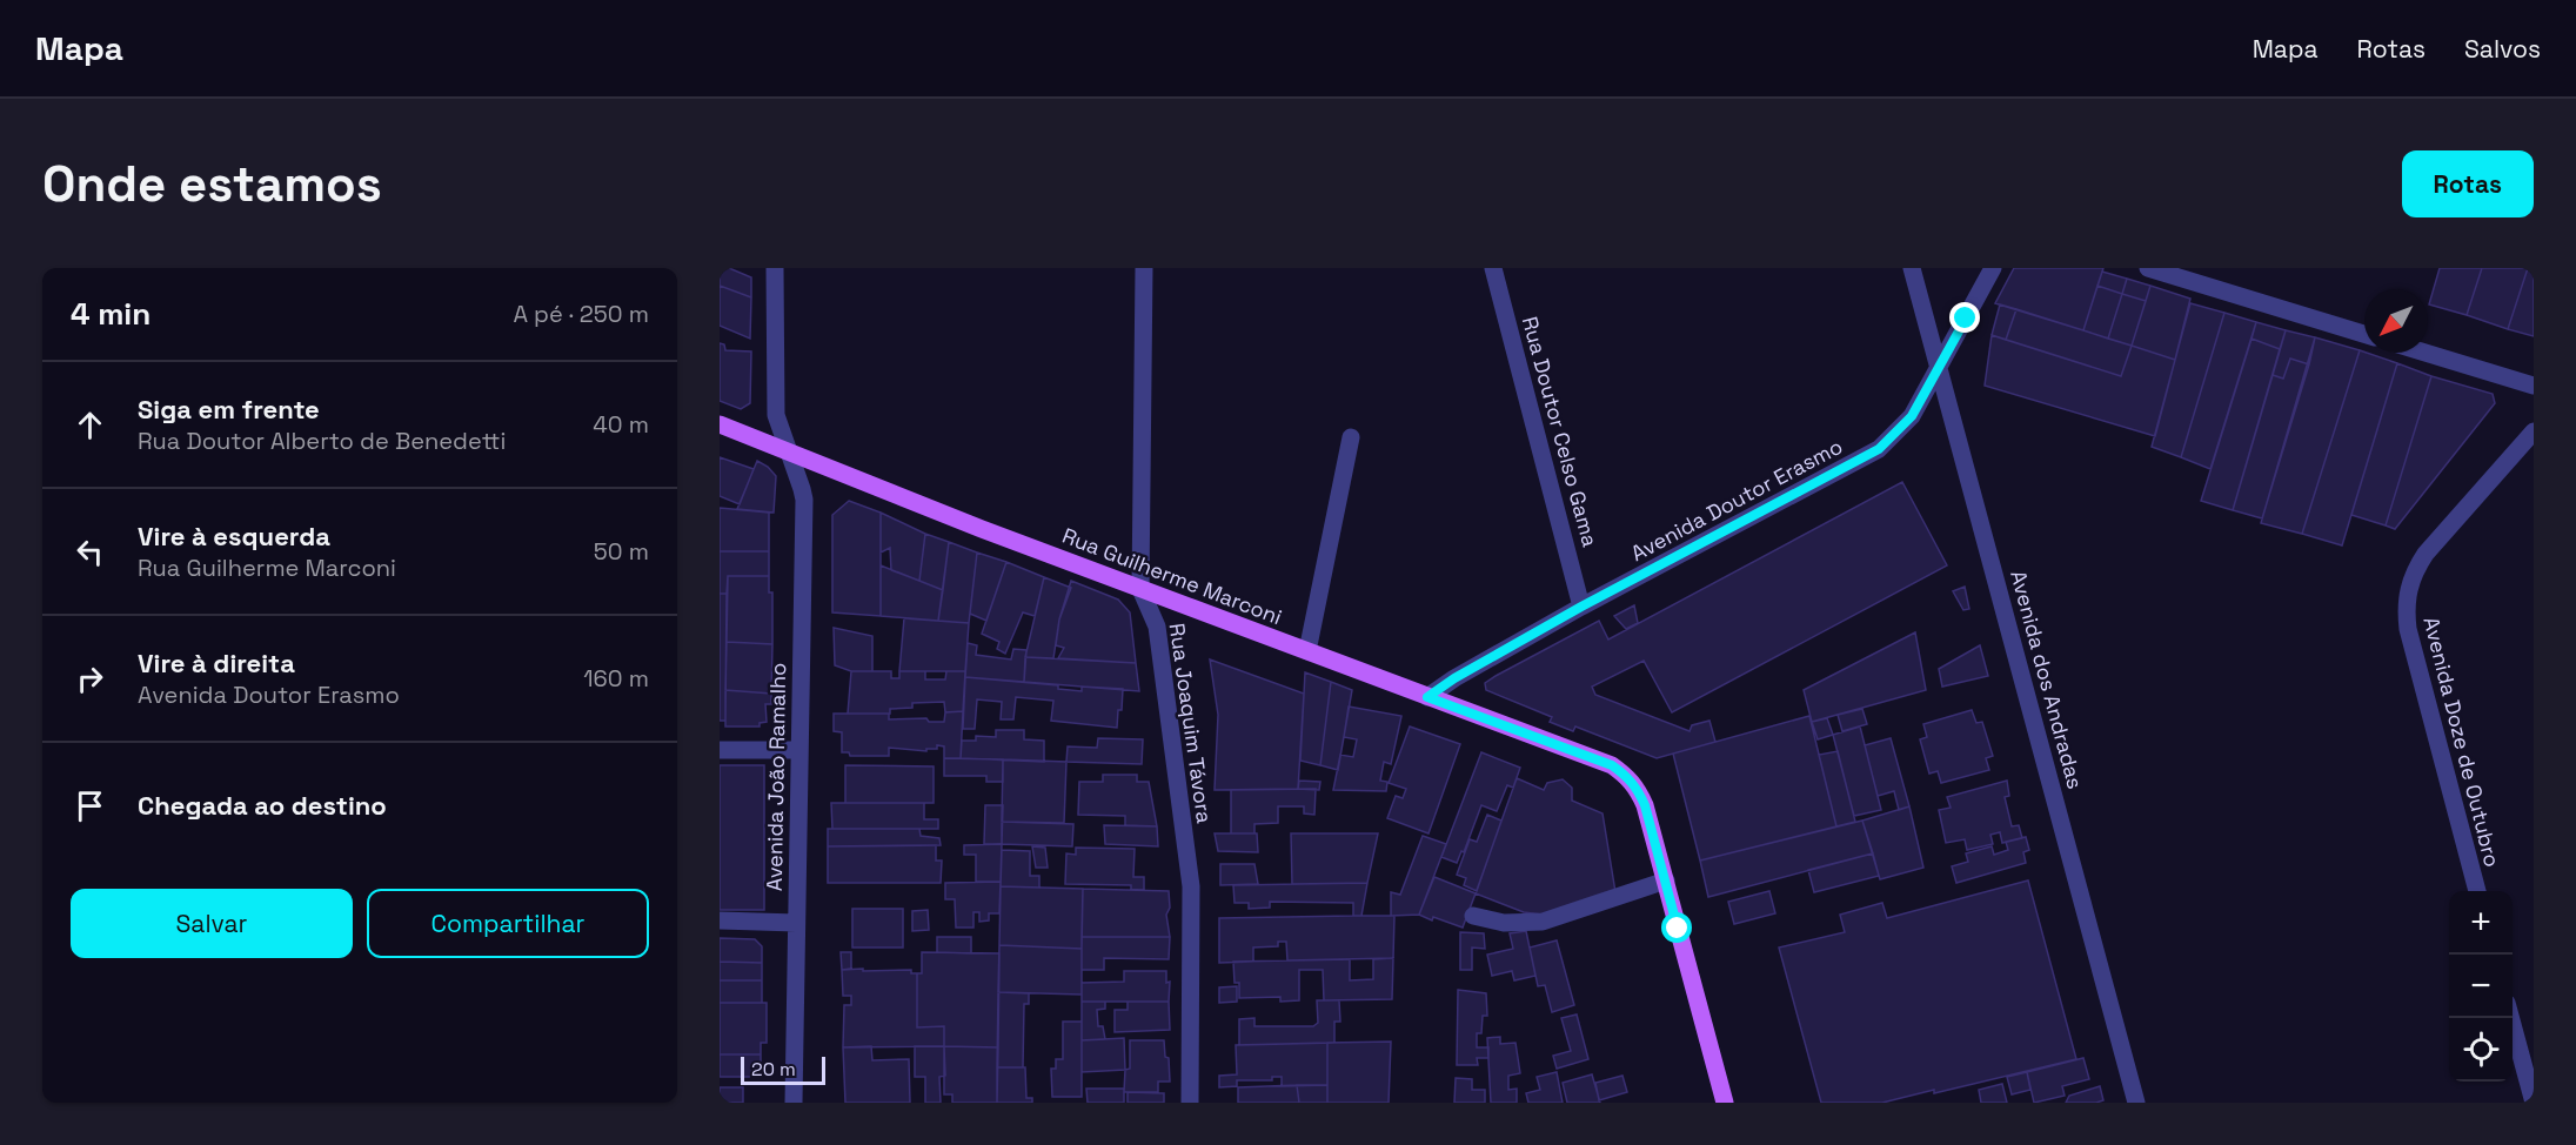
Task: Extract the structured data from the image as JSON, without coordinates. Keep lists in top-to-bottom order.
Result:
{
  "streets": {
    "main road": ["Rua Guilherme Marconi"],
    "street": [
      "Rua Doutor Celso Gama",
      "Avenida Doutor Erasmo",
      "Avenida dos Andradas",
      "Rua Joaquim Távora",
      "Avenida Doze de Outubro",
      "Avenida João Ramalho"
    ]
  },
  "crossings": [
    ["Rua Doutor Celso Gama", "Avenida Doutor Erasmo"],
    ["Avenida Doutor Erasmo", "Rua Guilherme Marconi"],
    ["Avenida Doutor Erasmo", "Avenida dos Andradas"],
    ["Rua Guilherme Marconi", "Rua Joaquim Távora"],
    ["Rua Guilherme Marconi", "Avenida João Ramalho"]
  ],
  "scale_bar": "20 m",
  "north": "bottom left",
  "page": {
    "header": "Mapa",
    "nav": ["Mapa", "Rotas", "Salvos"],
    "buttons": [
      "Rotas",
      ["Salvar", "Compartilhar"]
    ],
    "title": "Onde estamos",
    "heading": ["4 min", "A pé · 250 m"],
    "list": [
      ["Siga em frente", "Rua Doutor Alberto de Benedetti", "40 m"],
      ["Vire à esquerda", "Rua Guilherme Marconi", "50 m"],
      ["Vire à direita", "Avenida Doutor Erasmo", "160 m"],
      "Chegada ao destino"
    ],
    "map_buttons": ["+", "−"],
    "scale": "20 m"
  }
}
